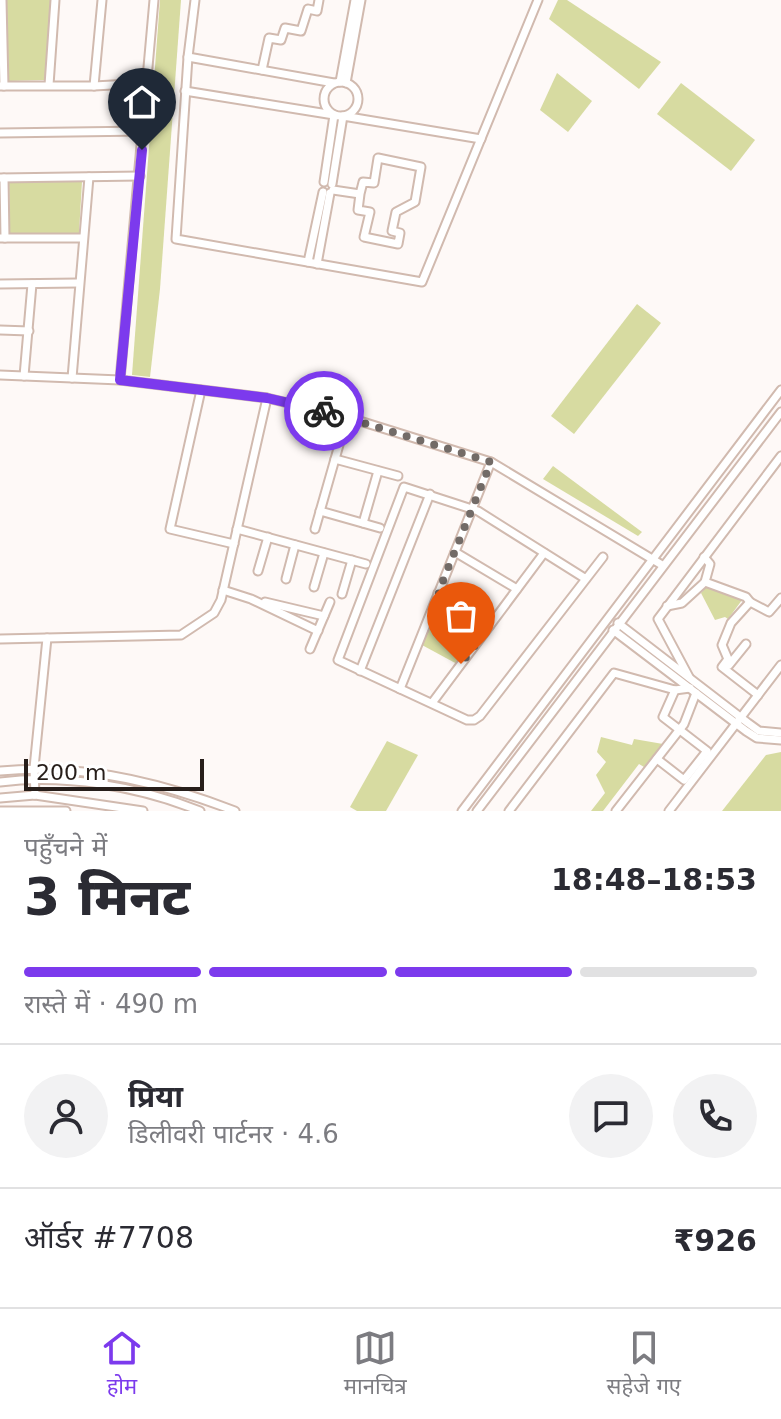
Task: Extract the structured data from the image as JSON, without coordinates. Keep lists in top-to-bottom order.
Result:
{
  "scale_bar": "200 m",
  "page": {
    "scale": "200 m",
    "heading": ["3 मिनट", "पहुँचने में", "18:48–18:53"],
    "panel": [
      "प्रिया",
      "डिलीवरी पार्टनर · 4.6",
      "ऑर्डर #7708",
      "₹926"
    ],
    "bar": "रास्ते में · 490 m",
    "tabs": ["होम", "मानचित्र", "सहेजे गए"]
  }
}
